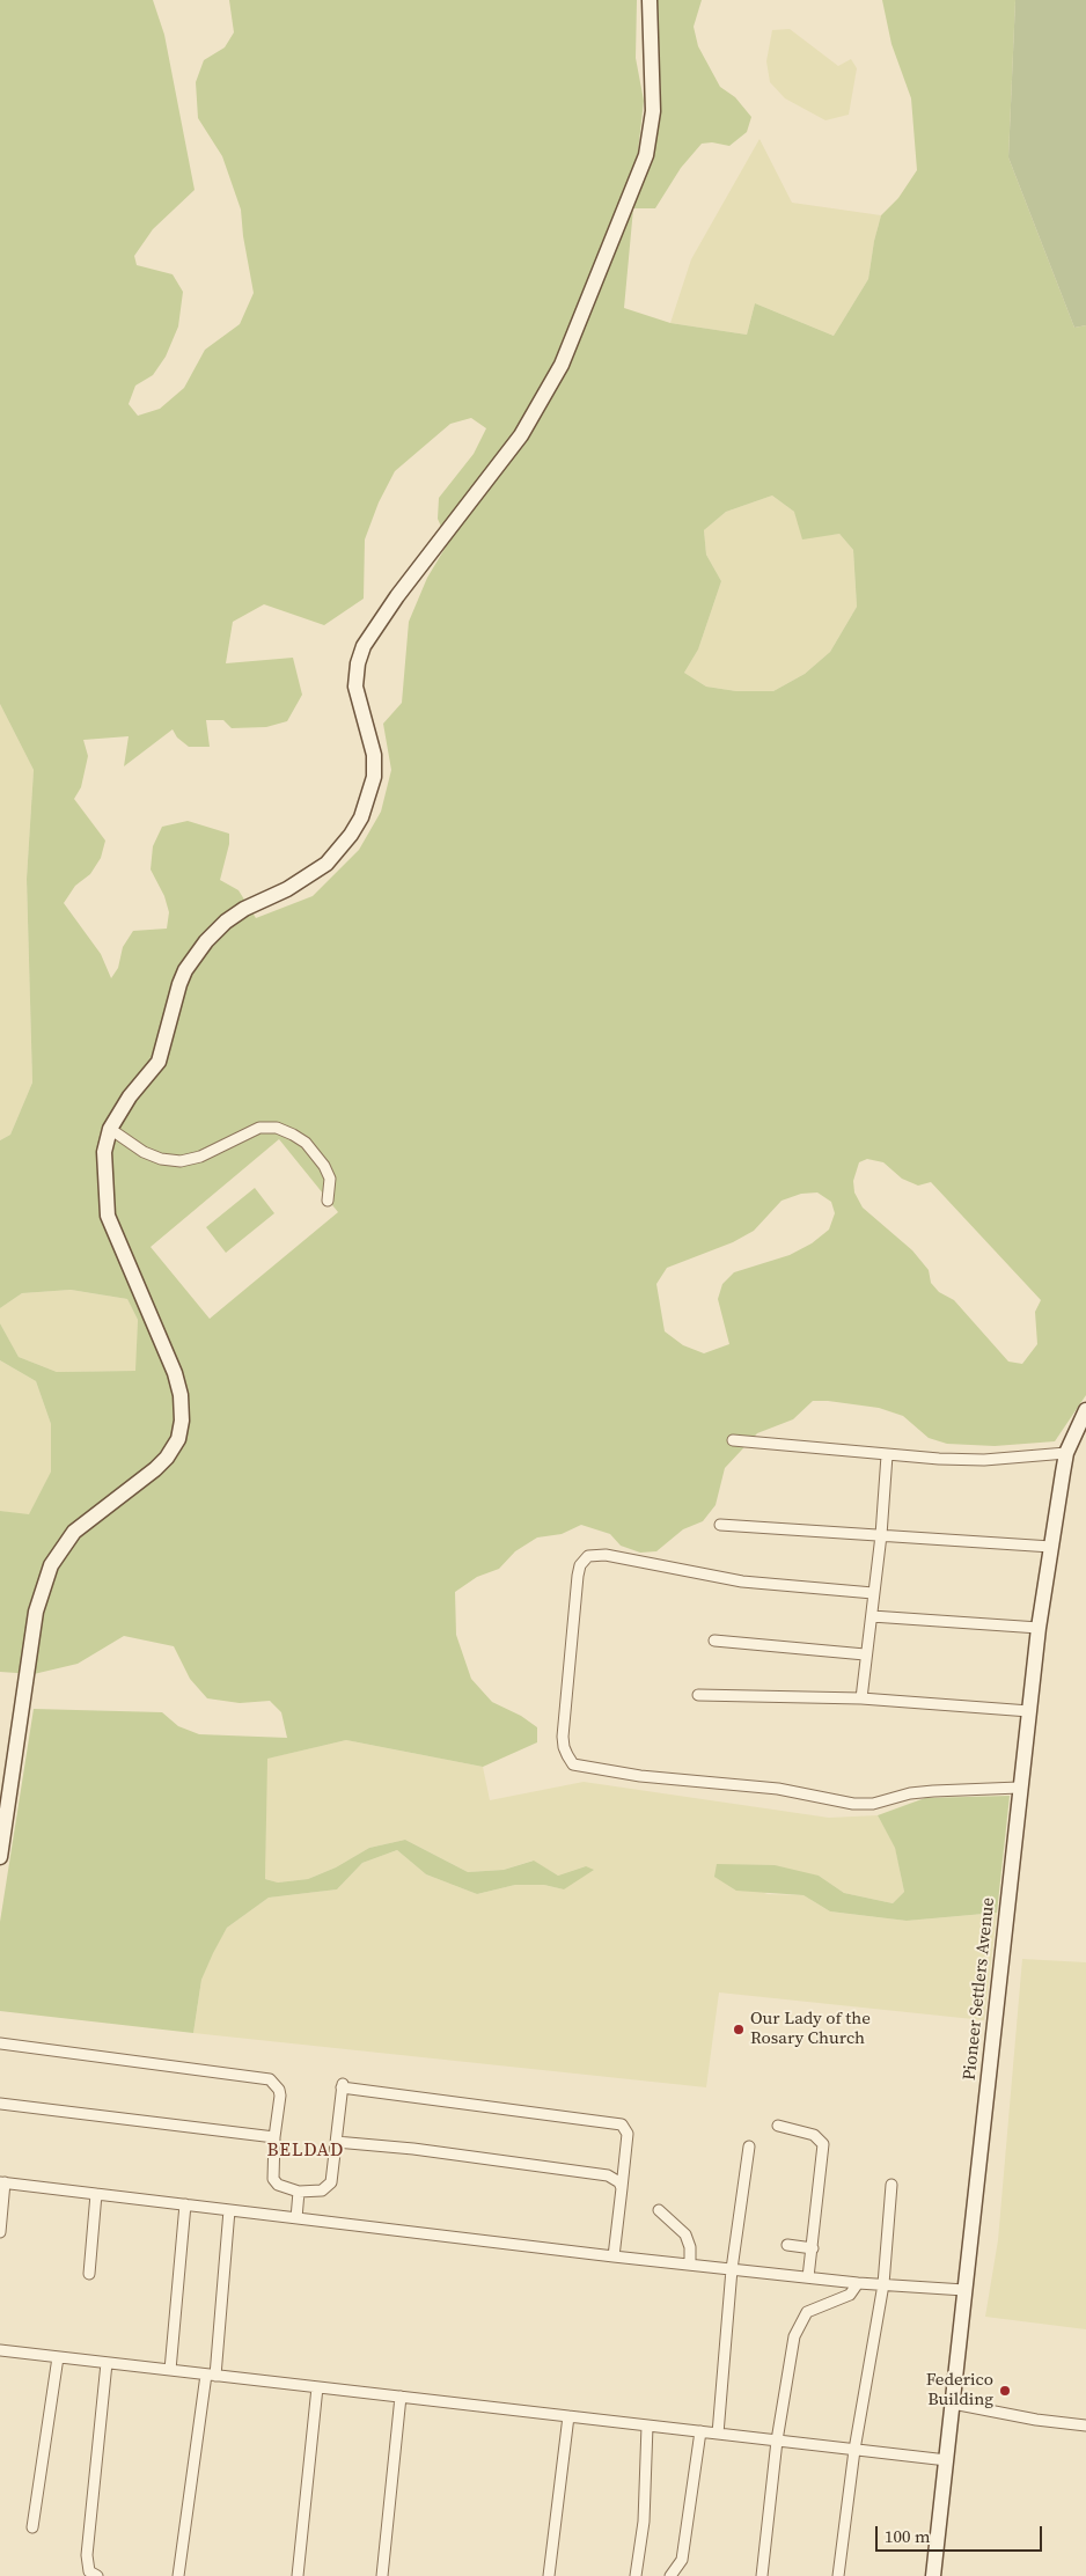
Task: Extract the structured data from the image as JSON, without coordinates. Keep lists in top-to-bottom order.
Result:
{
  "streets": {
    "main road": ["Pioneer Settlers Avenue"]
  },
  "districts": ["BELDAD"],
  "places": ["Our Lady of the Rosary Church", "Federico Building"],
  "scale_bar": "100 m"
}
